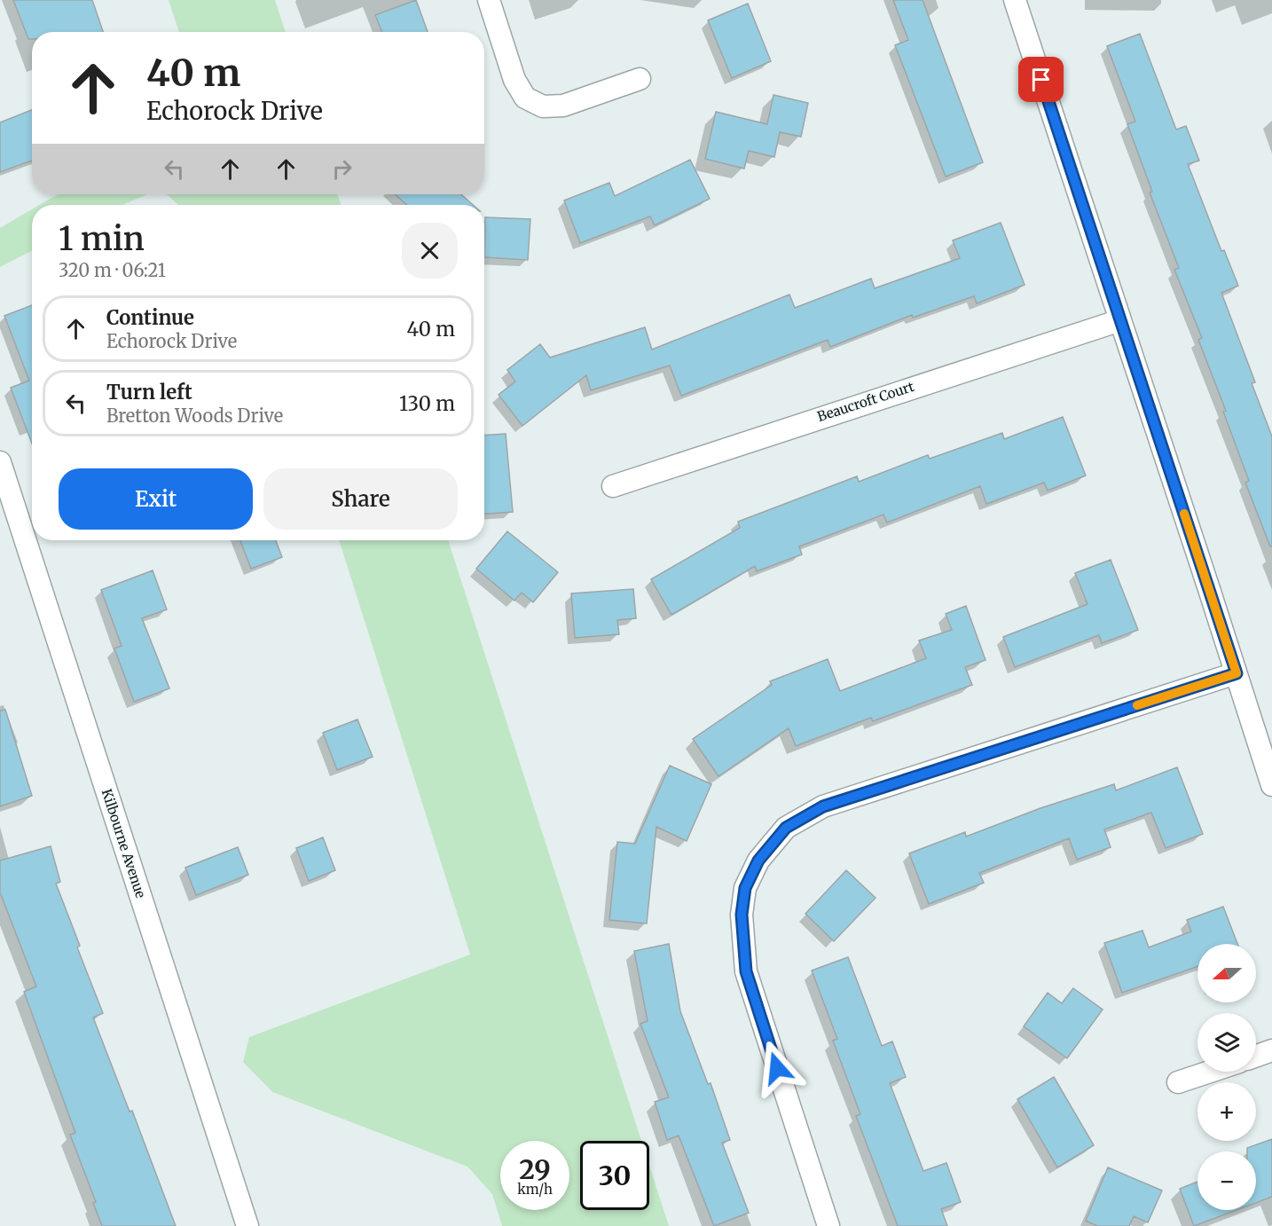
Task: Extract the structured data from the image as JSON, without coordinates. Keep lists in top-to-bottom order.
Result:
{
  "streets": {
    "street": ["Beaucroft Court", "Kilbourne Avenue"]
  },
  "north": "left",
  "page": {
    "turn": ["40 m", "Echorock Drive"],
    "heading": ["1 min", "320 m · 06:21"],
    "list": [
      {
        "name": "Continue",
        "note": "Echorock Drive",
        "value": "40 m"
      },
      {
        "name": "Turn left",
        "note": "Bretton Woods Drive",
        "value": "130 m"
      }
    ],
    "buttons": ["Exit", "Share"],
    "map_buttons": ["+", "−"],
    "speed": "29 km/h",
    "limit": "30"
  }
}
